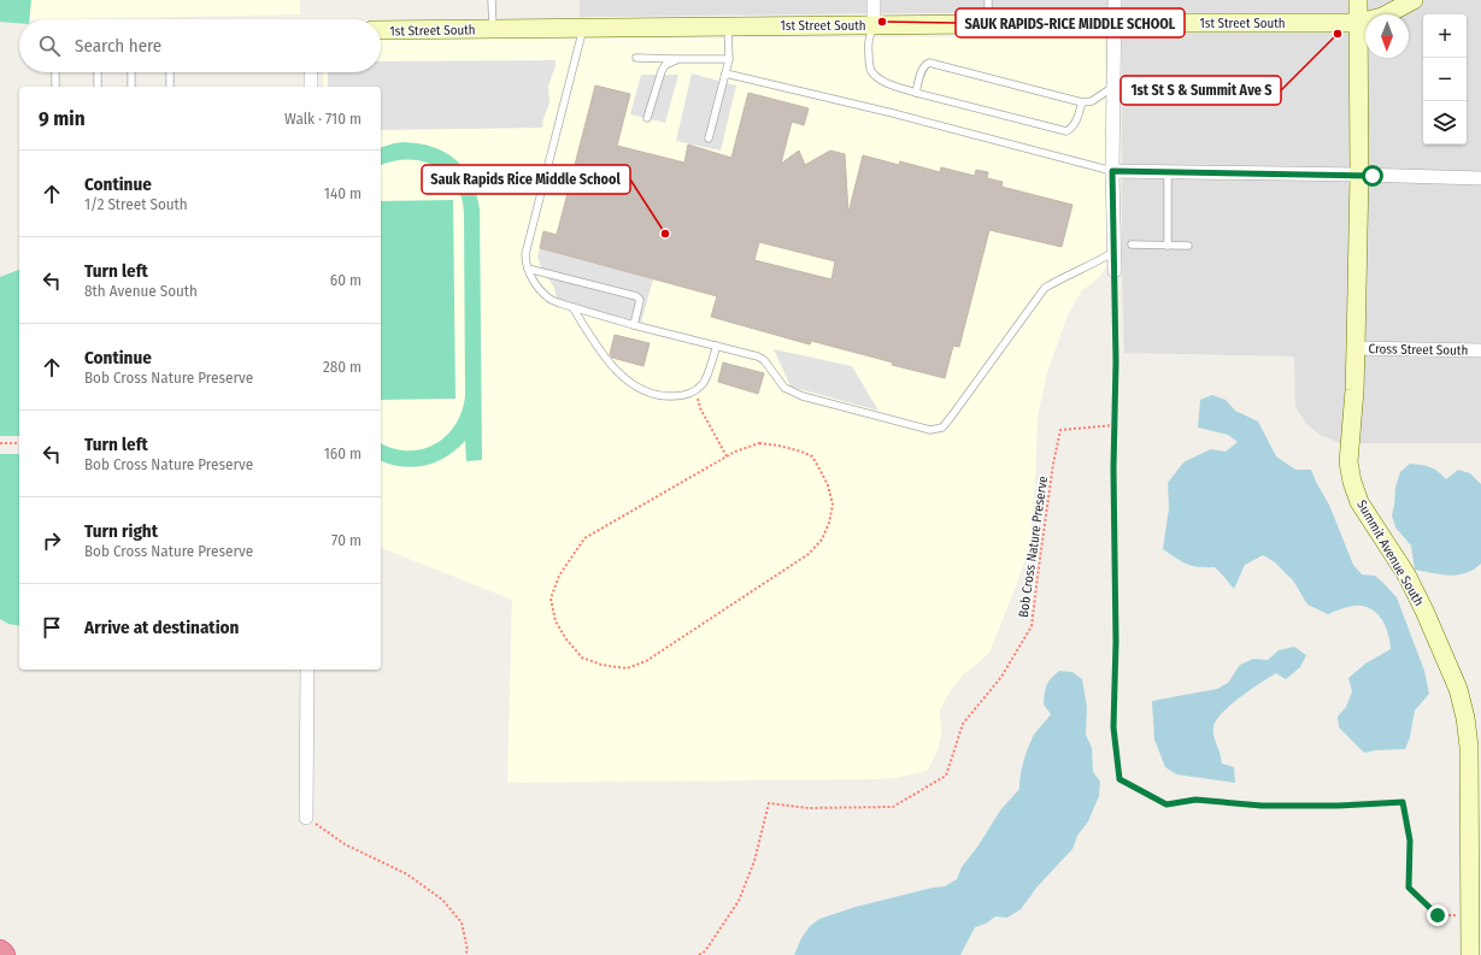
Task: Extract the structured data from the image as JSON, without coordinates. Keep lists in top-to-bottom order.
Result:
{
  "streets": {
    "street": ["1st Street South", "Cross Street South", "Summit Avenue South"],
    "path": ["Bob Cross Nature Preserve"]
  },
  "crossings": [
    ["1st Street South", "Summit Avenue South"],
    ["Cross Street South", "Summit Avenue South"]
  ],
  "places": ["SAUK RAPIDS-RICE MIDDLE SCHOOL", "1st St S & Summit Ave S", "Sauk Rapids Rice Middle School"],
  "north": "bottom",
  "page": {
    "map_buttons": ["+", "−"],
    "search": "Search here",
    "heading": ["9 min", "Walk · 710 m"],
    "list": [
      ["Continue", "1/2 Street South", "140 m"],
      ["Turn left", "8th Avenue South", "60 m"],
      ["Continue", "Bob Cross Nature Preserve", "280 m"],
      ["Turn left", "Bob Cross Nature Preserve", "160 m"],
      ["Turn right", "Bob Cross Nature Preserve", "70 m"],
      "Arrive at destination"
    ]
  }
}
